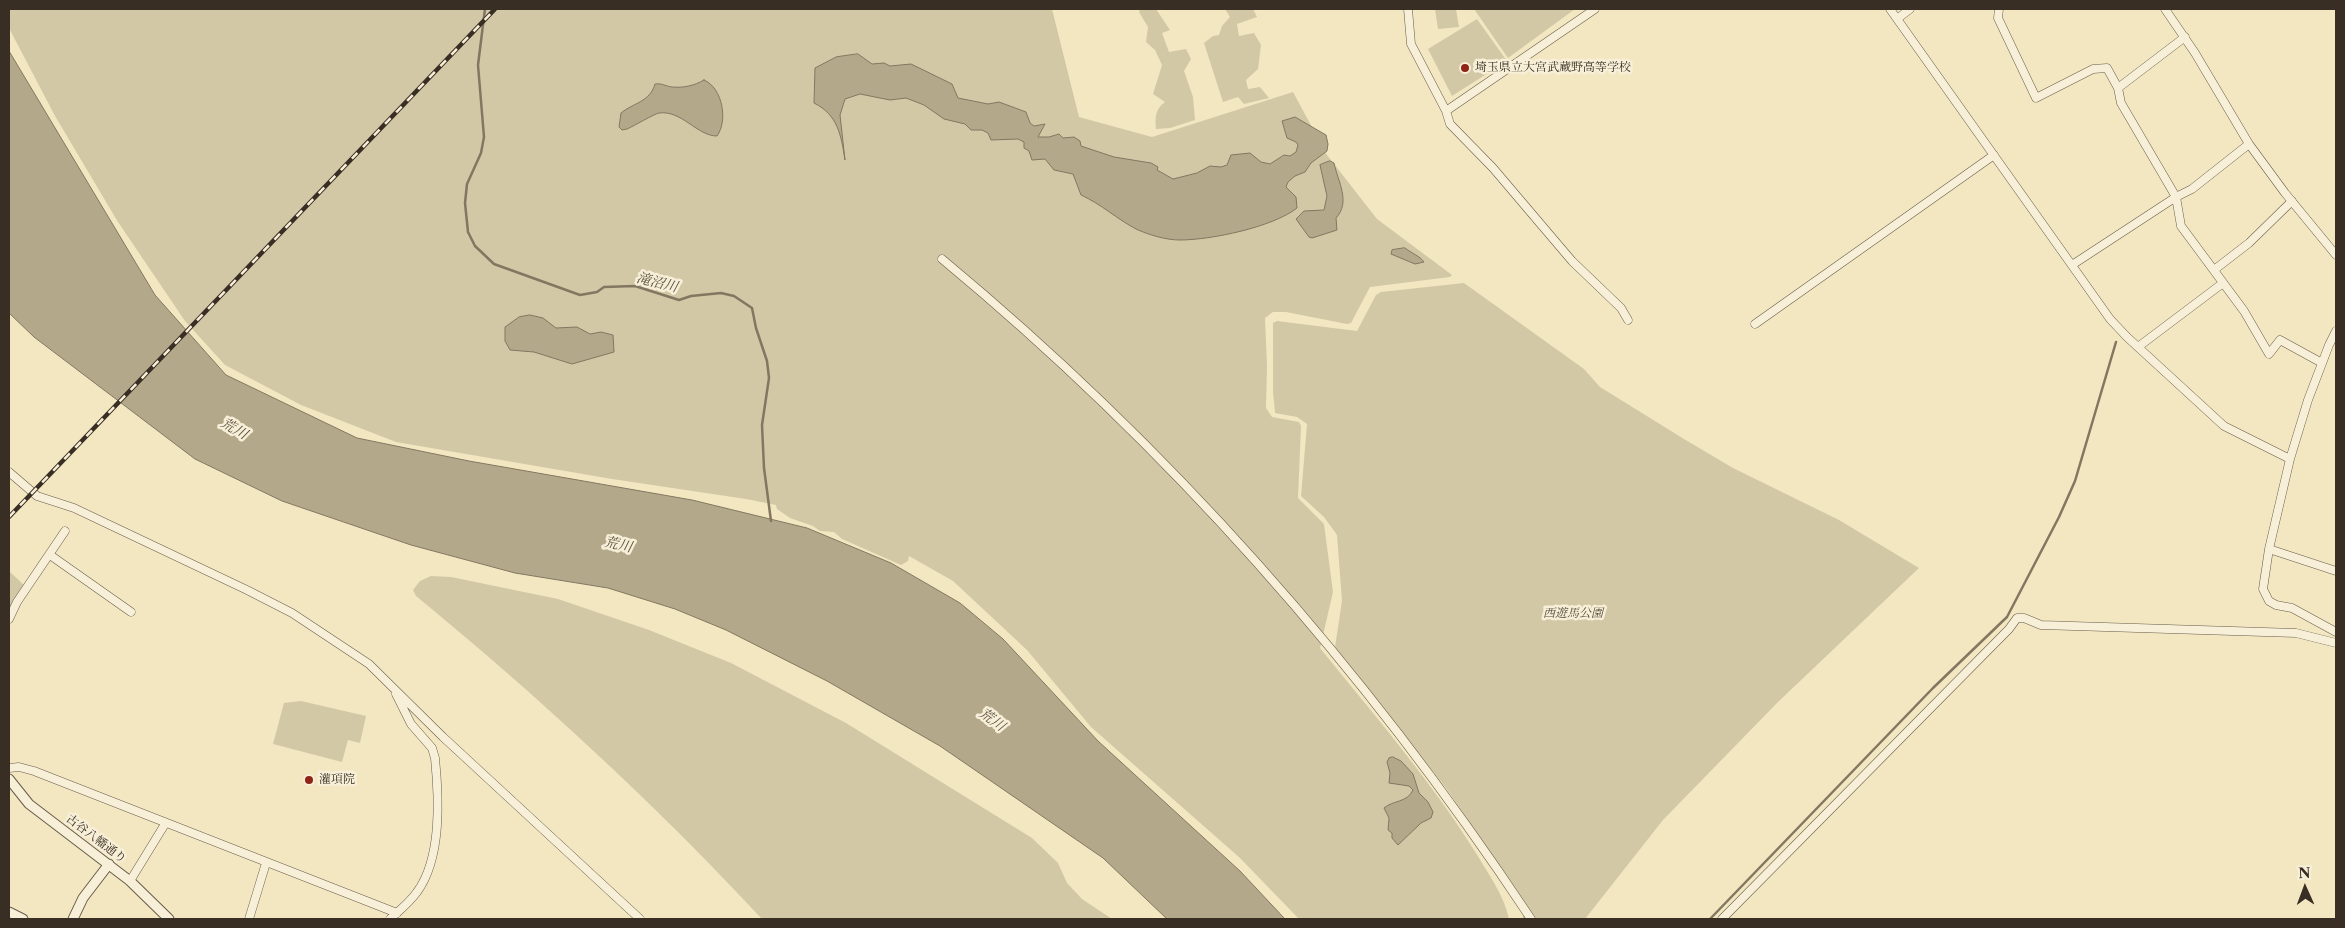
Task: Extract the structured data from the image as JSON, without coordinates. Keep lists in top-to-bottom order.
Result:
{
  "streets": {
    "street": ["古谷八幡通り"]
  },
  "water": ["滝沼川", "荒川"],
  "parks": ["西遊馬公園"],
  "places": ["埼玉県立大宮武蔵野高等学校", "灌項院"],
  "north": "top"
}
